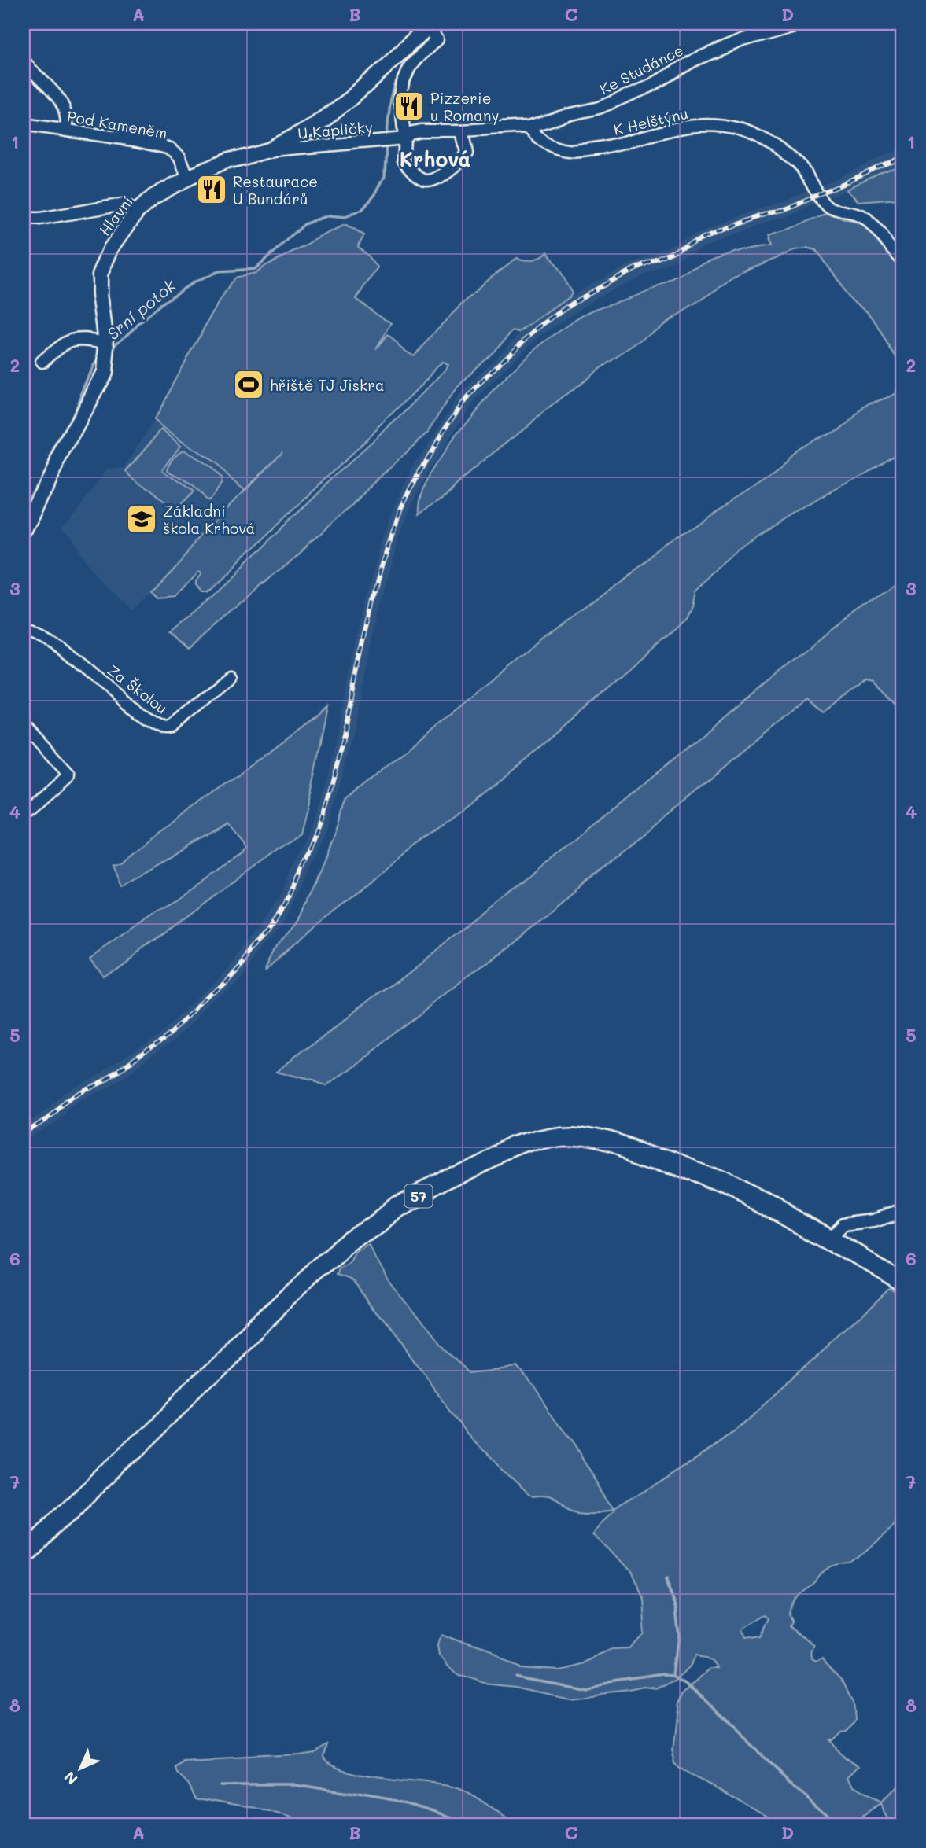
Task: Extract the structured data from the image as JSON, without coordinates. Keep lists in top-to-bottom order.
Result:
{
  "streets": {
    "main road": ["57"],
    "street": [
      "Ke Studánce",
      "K Helštýnu",
      "Pod Kameněm",
      "U Kapličky",
      "Hlavní",
      "Za Školou"
    ]
  },
  "crossings": [
    ["Ke Studánce", "K Helštýnu"],
    ["Ke Studánce", "U Kapličky"],
    ["Pod Kameněm", "Hlavní"],
    ["U Kapličky", "Hlavní"]
  ],
  "districts": ["Krhová"],
  "water": ["Srní potok"],
  "places": {
    "restaurant": ["Pizzerie u Romany", "Restaurace U Bundárů"],
    "sports": ["hřiště TJ Jiskra"],
    "school or university": ["Základní škola Krhová"]
  },
  "north": "bottom left",
  "grid": {
    "columns": [
      "A",
      "B",
      "C",
      "D"
    ],
    "rows": [
      "1",
      "2",
      "3",
      "4",
      "5",
      "6",
      "7",
      "8"
    ]
  }
}
